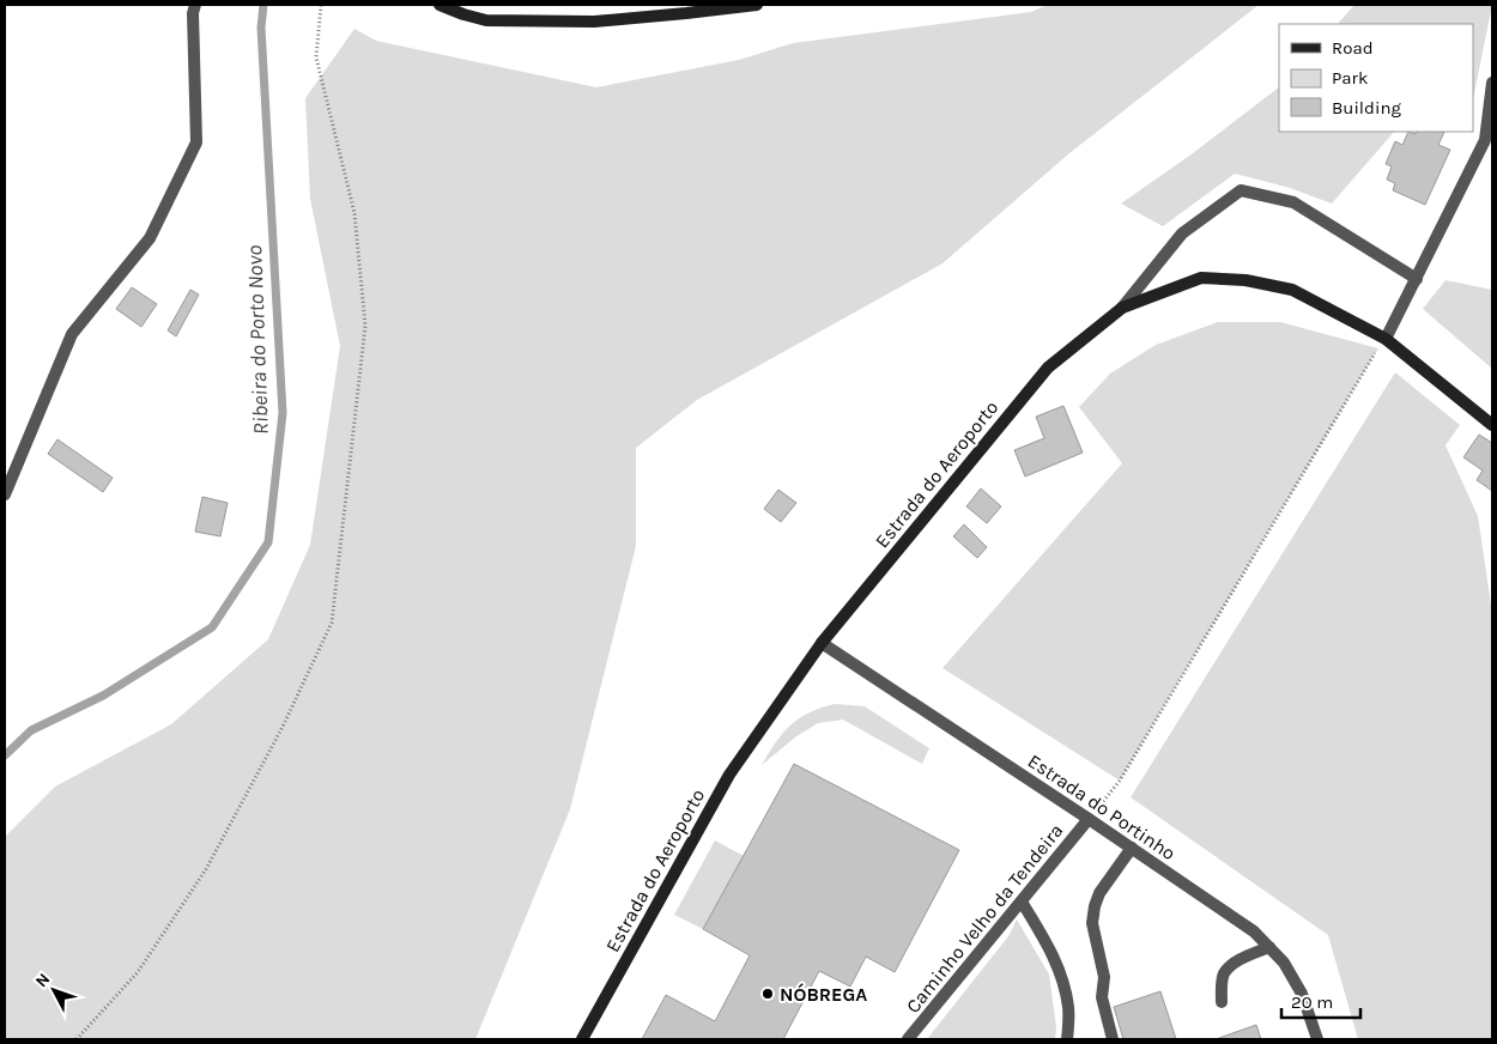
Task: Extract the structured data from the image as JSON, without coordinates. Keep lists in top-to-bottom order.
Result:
{
  "streets": {
    "main road": ["Estrada do Aeroporto"],
    "street": ["Estrada do Portinho", "Caminho Velho da Tendeira"]
  },
  "crossings": [
    ["Estrada do Aeroporto", "Estrada do Portinho"],
    ["Estrada do Portinho", "Caminho Velho da Tendeira"]
  ],
  "water": ["Ribeira do Porto Novo"],
  "places": ["NÓBREGA"],
  "legend": ["Road", "Park", "Building"],
  "scale_bar": "20 m",
  "north": "top left"
}
